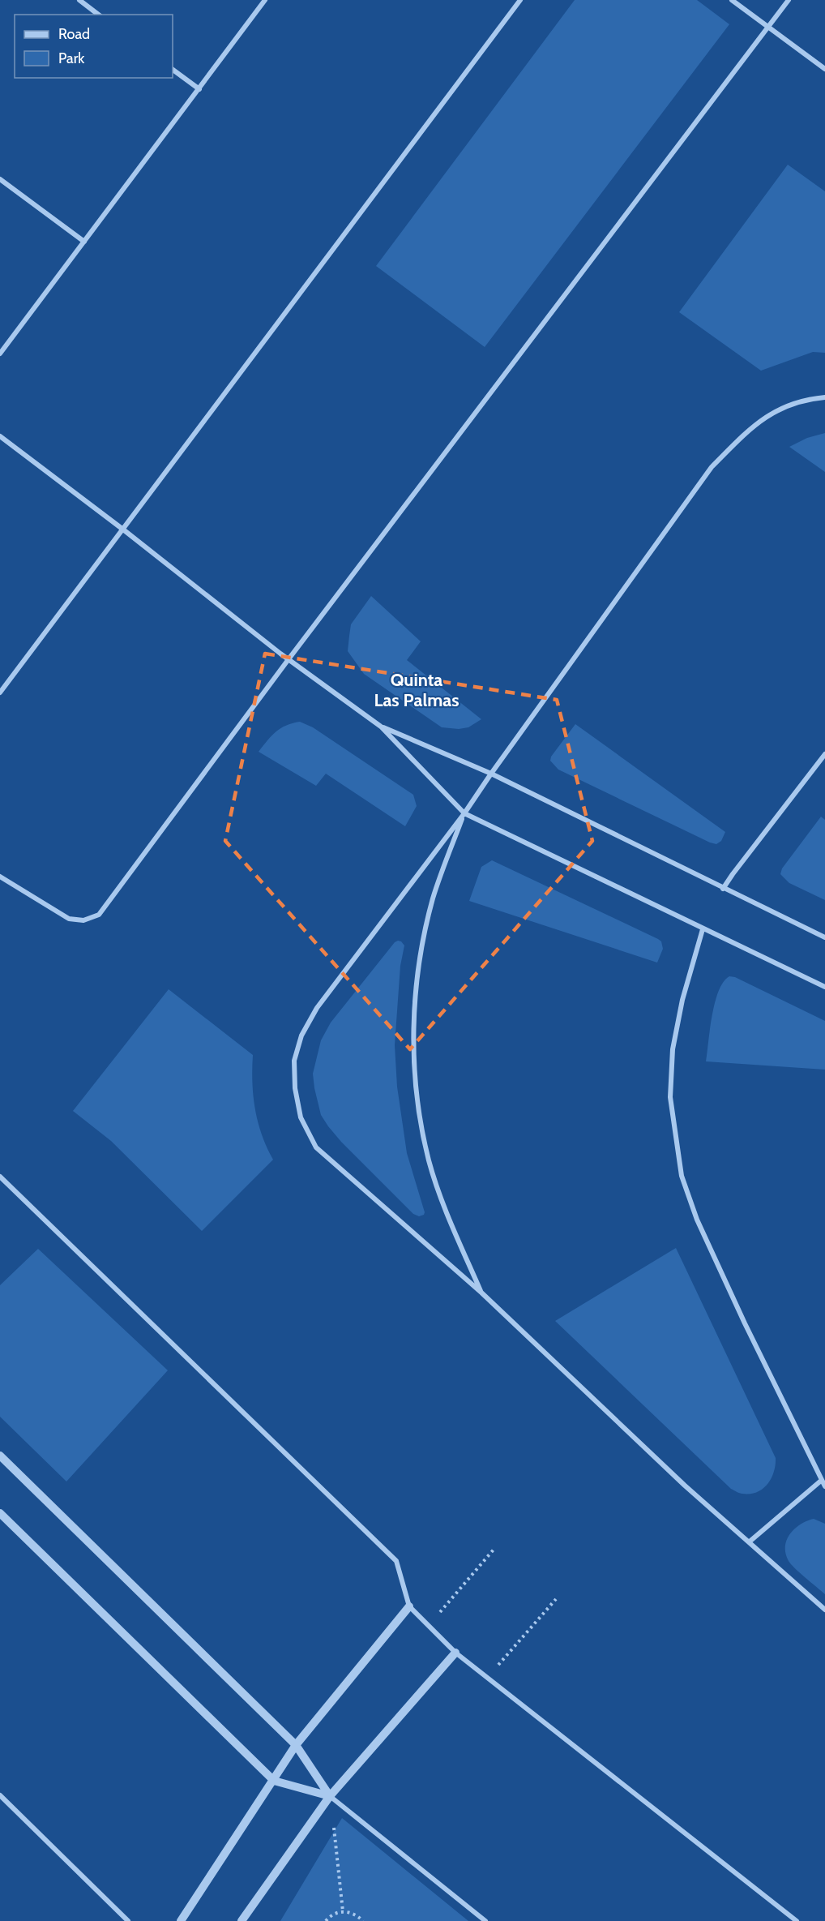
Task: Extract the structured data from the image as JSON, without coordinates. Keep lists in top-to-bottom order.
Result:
{
  "districts": ["Quinta Las Palmas"],
  "legend": ["Road", "Park"]
}
